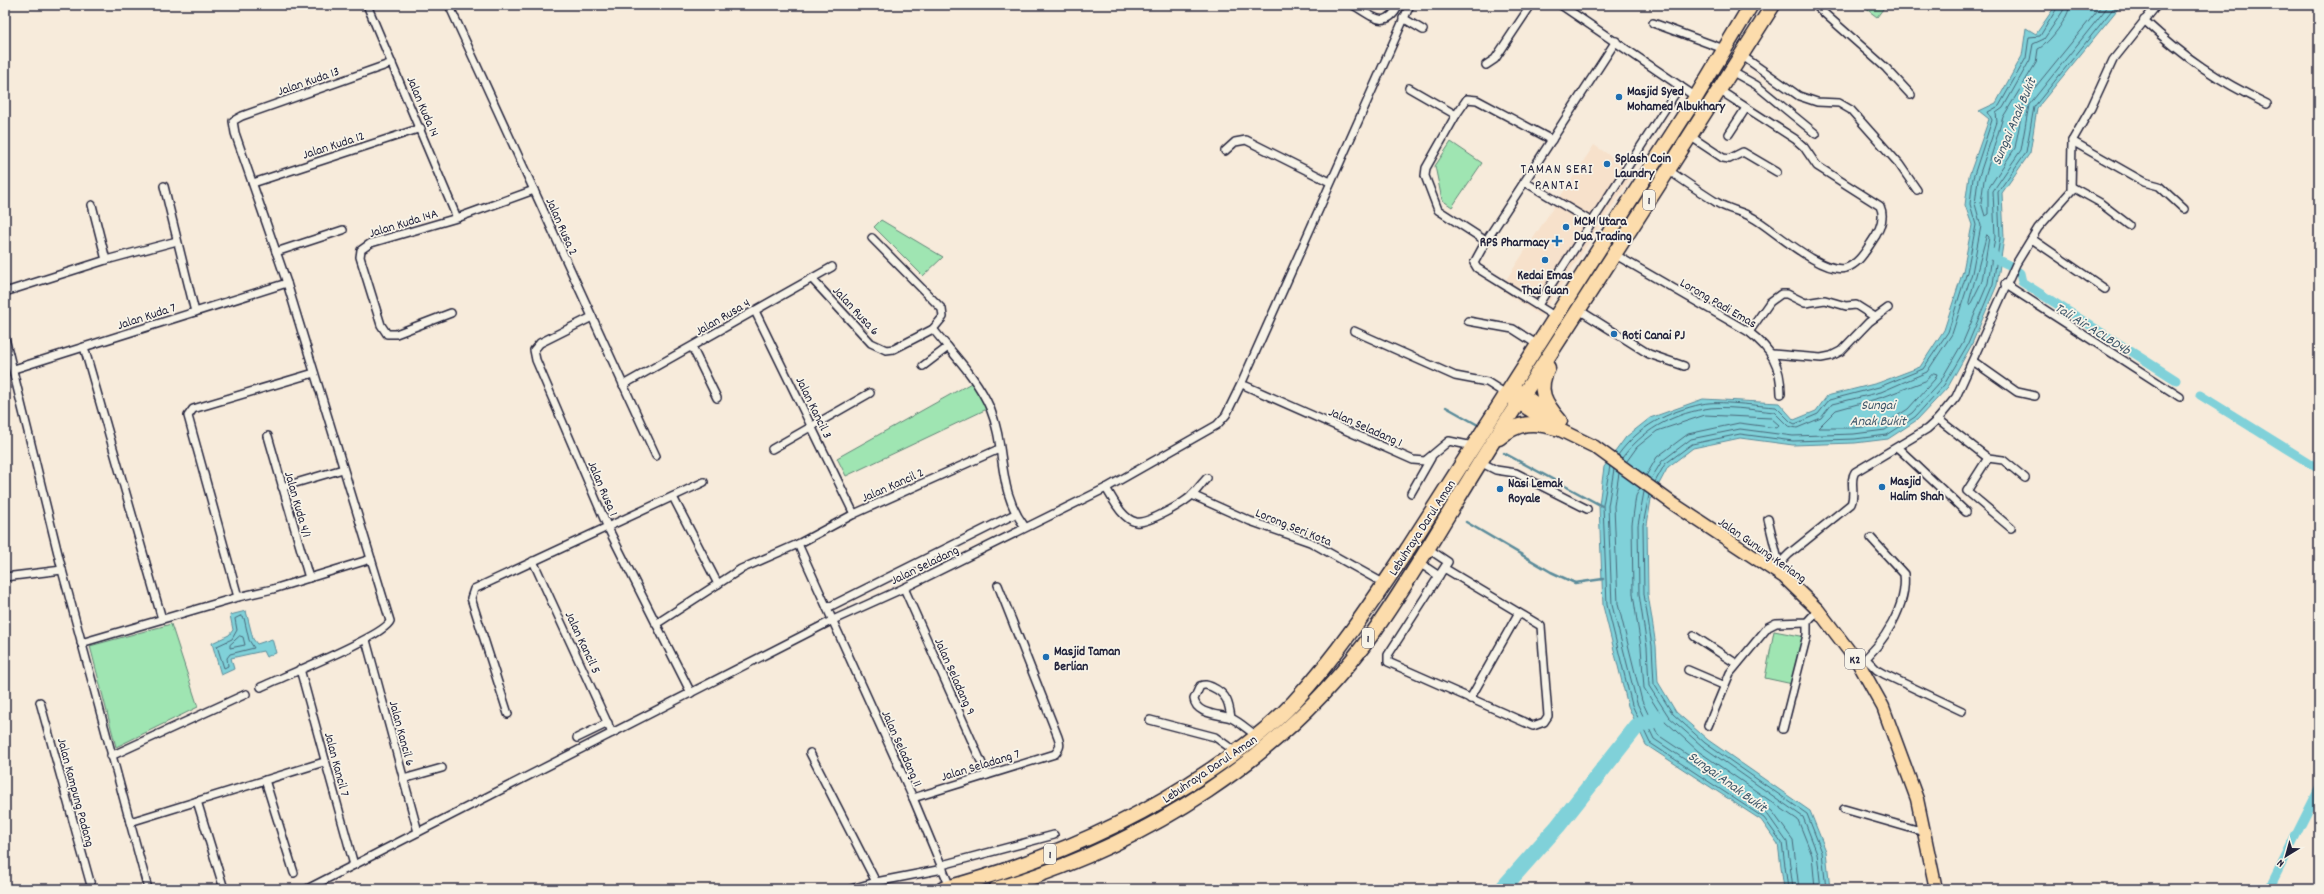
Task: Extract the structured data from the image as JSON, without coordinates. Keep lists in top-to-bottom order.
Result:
{
  "streets": {
    "highway": ["1", "Lebuhraya Darul Aman"],
    "main road": ["Jalan Gunung Keriang", "K2"],
    "street": [
      "Jalan Kuda 13",
      "Jalan Kuda 14",
      "Jalan Kuda 12",
      "Jalan Kuda 14A",
      "Jalan Rusa 2",
      "Lorong Padi Emas",
      "Jalan Rusa 6",
      "Jalan Kuda 7",
      "Jalan Rusa 4",
      "Jalan Kancil 3",
      "Jalan Seladang 1",
      "Jalan Kancil 2",
      "Jalan Rusa 1",
      "Jalan Kuda 4/1",
      "Lorong Seri Kota",
      "Jalan Seladang",
      "Jalan Kancil 5",
      "Jalan Seladang 9",
      "Jalan Kancil 6",
      "Jalan Seladang 11",
      "Jalan Kancil 7",
      "Jalan Seladang 7",
      "Jalan Kampung Padang"
    ]
  },
  "crossings": [
    ["Jalan Kuda 13", "Jalan Kuda 14"],
    ["Jalan Kuda 13", "Jalan Kuda 12"],
    ["Jalan Kuda 14", "Jalan Kuda 12"],
    ["Jalan Kuda 14", "Jalan Kuda 14A"],
    ["Jalan Kuda 14A", "Jalan Rusa 2"],
    ["Jalan Rusa 2", "Jalan Rusa 4"],
    ["Jalan Rusa 2", "Jalan Rusa 1"],
    ["Lorong Padi Emas", "Lebuhraya Darul Aman"],
    ["Jalan Rusa 6", "Jalan Rusa 4"],
    ["Jalan Rusa 4", "Jalan Kancil 3"],
    ["Jalan Kancil 3", "Jalan Kancil 2"],
    ["Jalan Kancil 2", "Jalan Rusa 1"],
    ["Jalan Rusa 1", "Jalan Seladang"],
    ["Lorong Seri Kota", "Lebuhraya Darul Aman"],
    ["Lebuhraya Darul Aman", "Jalan Gunung Keriang"],
    ["Lebuhraya Darul Aman", "Jalan Seladang 11"],
    ["Jalan Seladang", "Jalan Kancil 5"],
    ["Jalan Seladang", "Jalan Seladang 9"],
    ["Jalan Seladang", "Jalan Kancil 6"],
    ["Jalan Seladang", "Jalan Seladang 11"],
    ["Jalan Seladang", "Jalan Kancil 7"],
    ["Jalan Seladang 9", "Jalan Seladang 7"],
    ["Jalan Seladang 11", "Jalan Seladang 7"]
  ],
  "districts": ["TAMAN SERI PANTAI"],
  "water": ["Sungai Anak Bukit", "Tali Air ACLBD4b"],
  "places": {
    "other": [
      "Masjid Syed Mohamed Albukhary",
      "Splash Coin Laundry",
      "MCM Utara Dua Trading",
      "Kedai Emas Thai Guan",
      "Roti Canai PJ",
      "Masjid Halim Shah",
      "Nasi Lemak Royale",
      "Masjid Taman Berlian"
    ],
    "health": ["RPS Pharmacy"]
  },
  "north": "bottom left"
}
